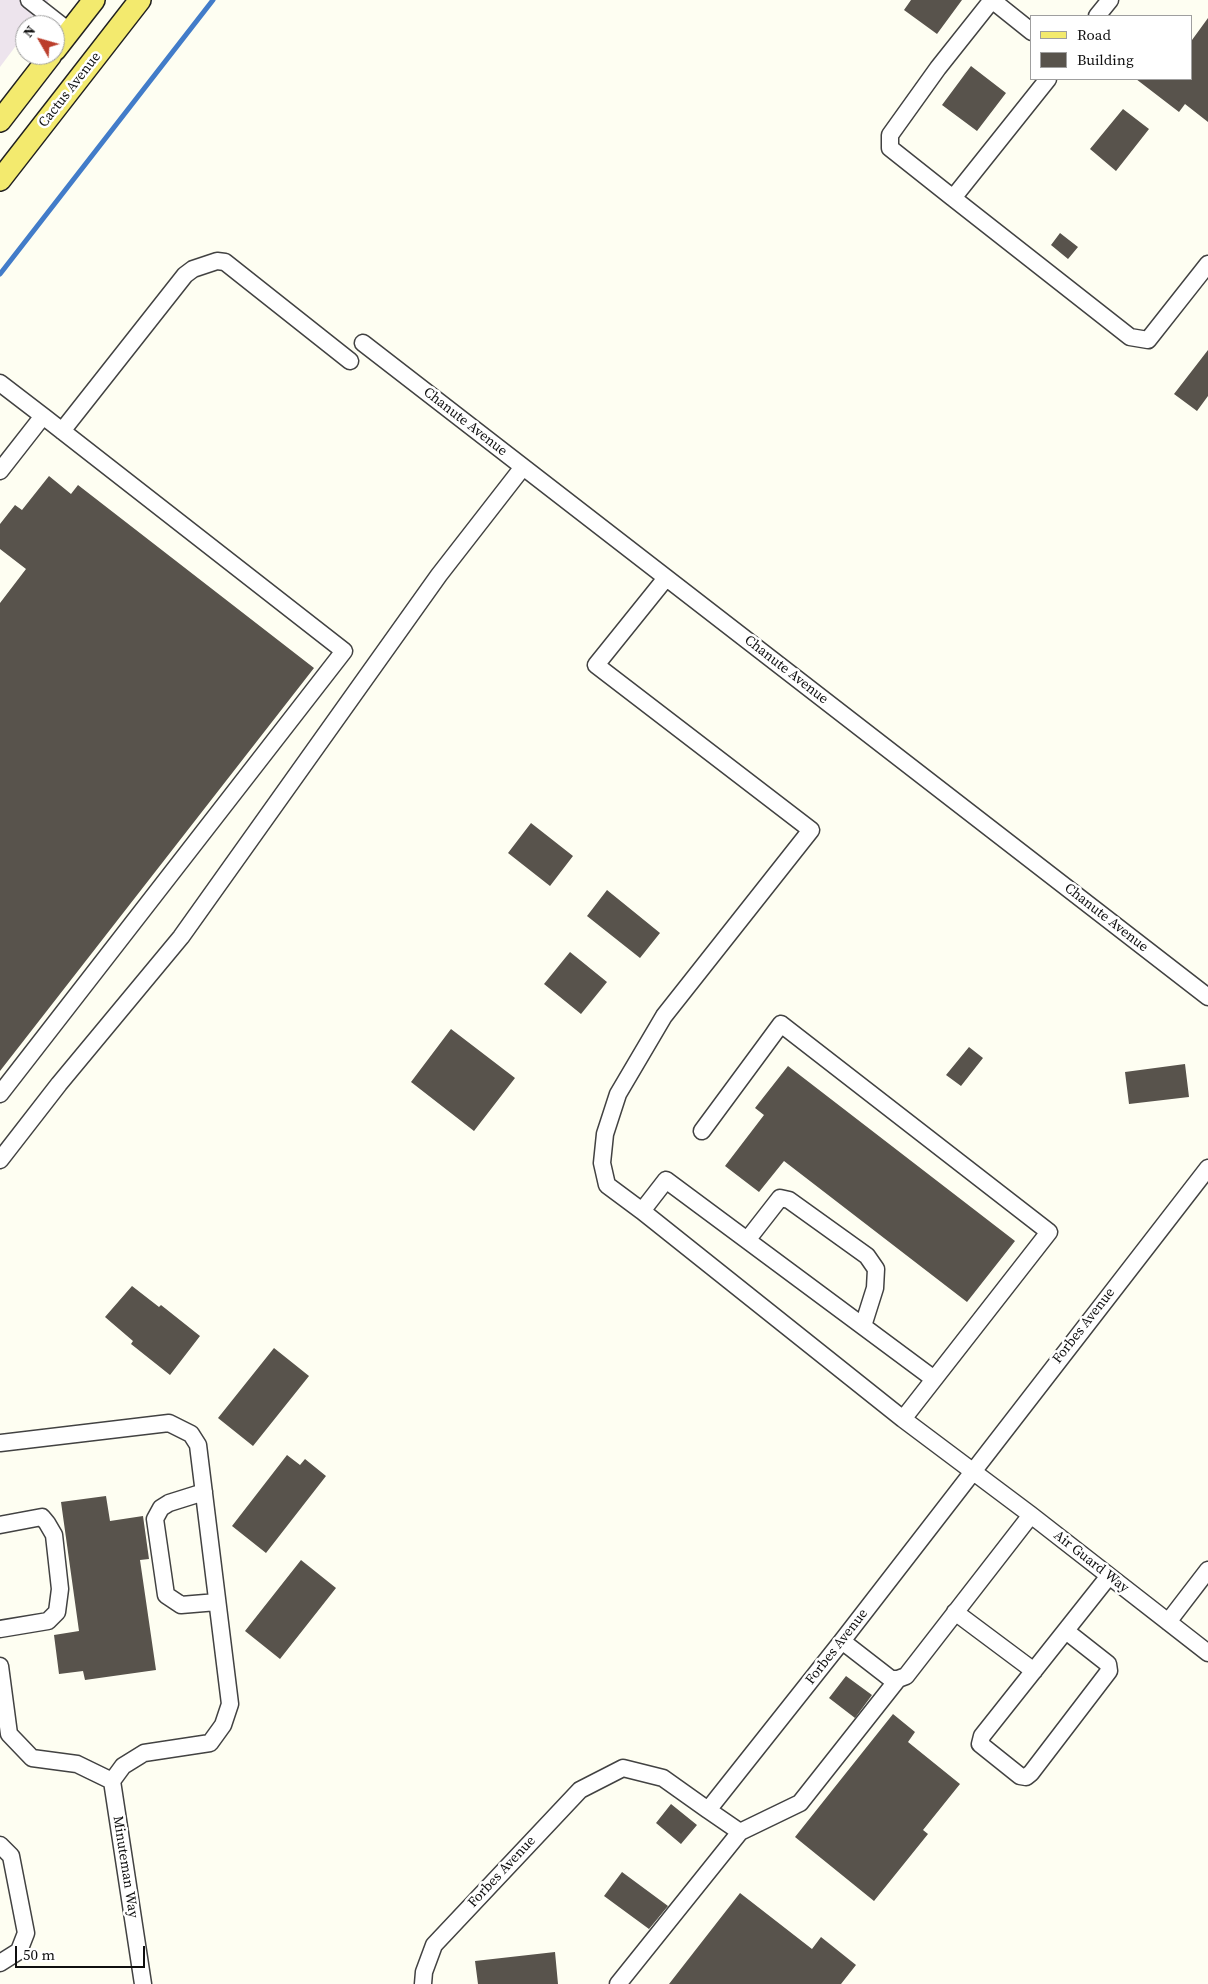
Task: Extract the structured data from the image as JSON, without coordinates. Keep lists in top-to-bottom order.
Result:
{
  "streets": {
    "main road": ["Cactus Avenue"],
    "street": [
      "Chanute Avenue",
      "Forbes Avenue",
      "Air Guard Way",
      "Minuteman Way"
    ]
  },
  "crossings": [
    ["Chanute Avenue", "Air Guard Way"],
    ["Forbes Avenue", "Air Guard Way"]
  ],
  "legend": ["Road", "Building"],
  "scale_bar": "50 m",
  "north": "top left"
}
